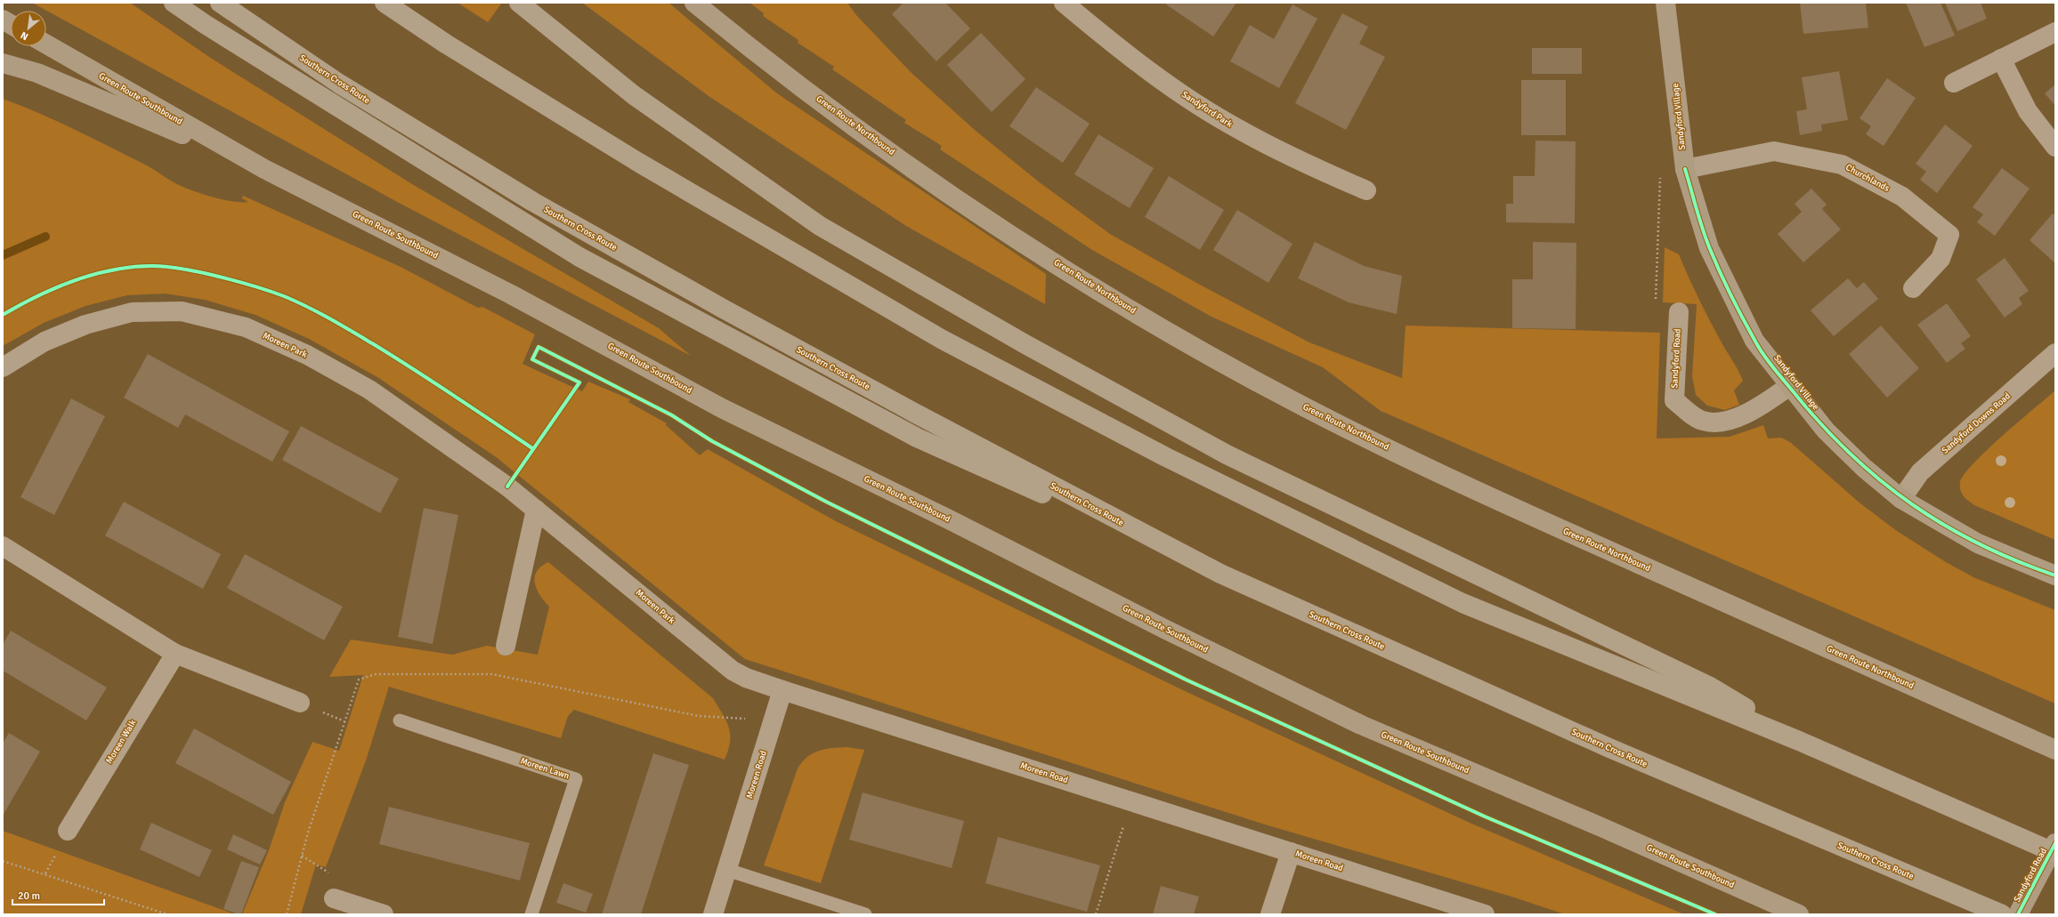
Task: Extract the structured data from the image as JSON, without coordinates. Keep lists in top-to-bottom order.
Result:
{
  "streets": {
    "highway": ["Southern Cross Route"],
    "main road": [
      "Green Route Southbound",
      "Sandyford Village",
      "Green Route Northbound",
      "Sandyford Road"
    ],
    "street": [
      "Sandyford Park",
      "Churchlands",
      "Moreen Park",
      "Sandyford Downs Road",
      "Moreen Walk",
      "Moreen Road"
    ],
    "lane": ["Moreen Lawn"]
  },
  "crossings": [
    ["Sandyford Village", "Churchlands"],
    ["Sandyford Village", "Sandyford Road"],
    ["Sandyford Village", "Sandyford Downs Road"],
    ["Moreen Park", "Moreen Road"]
  ],
  "scale_bar": "20 m",
  "north": "bottom left"
}
